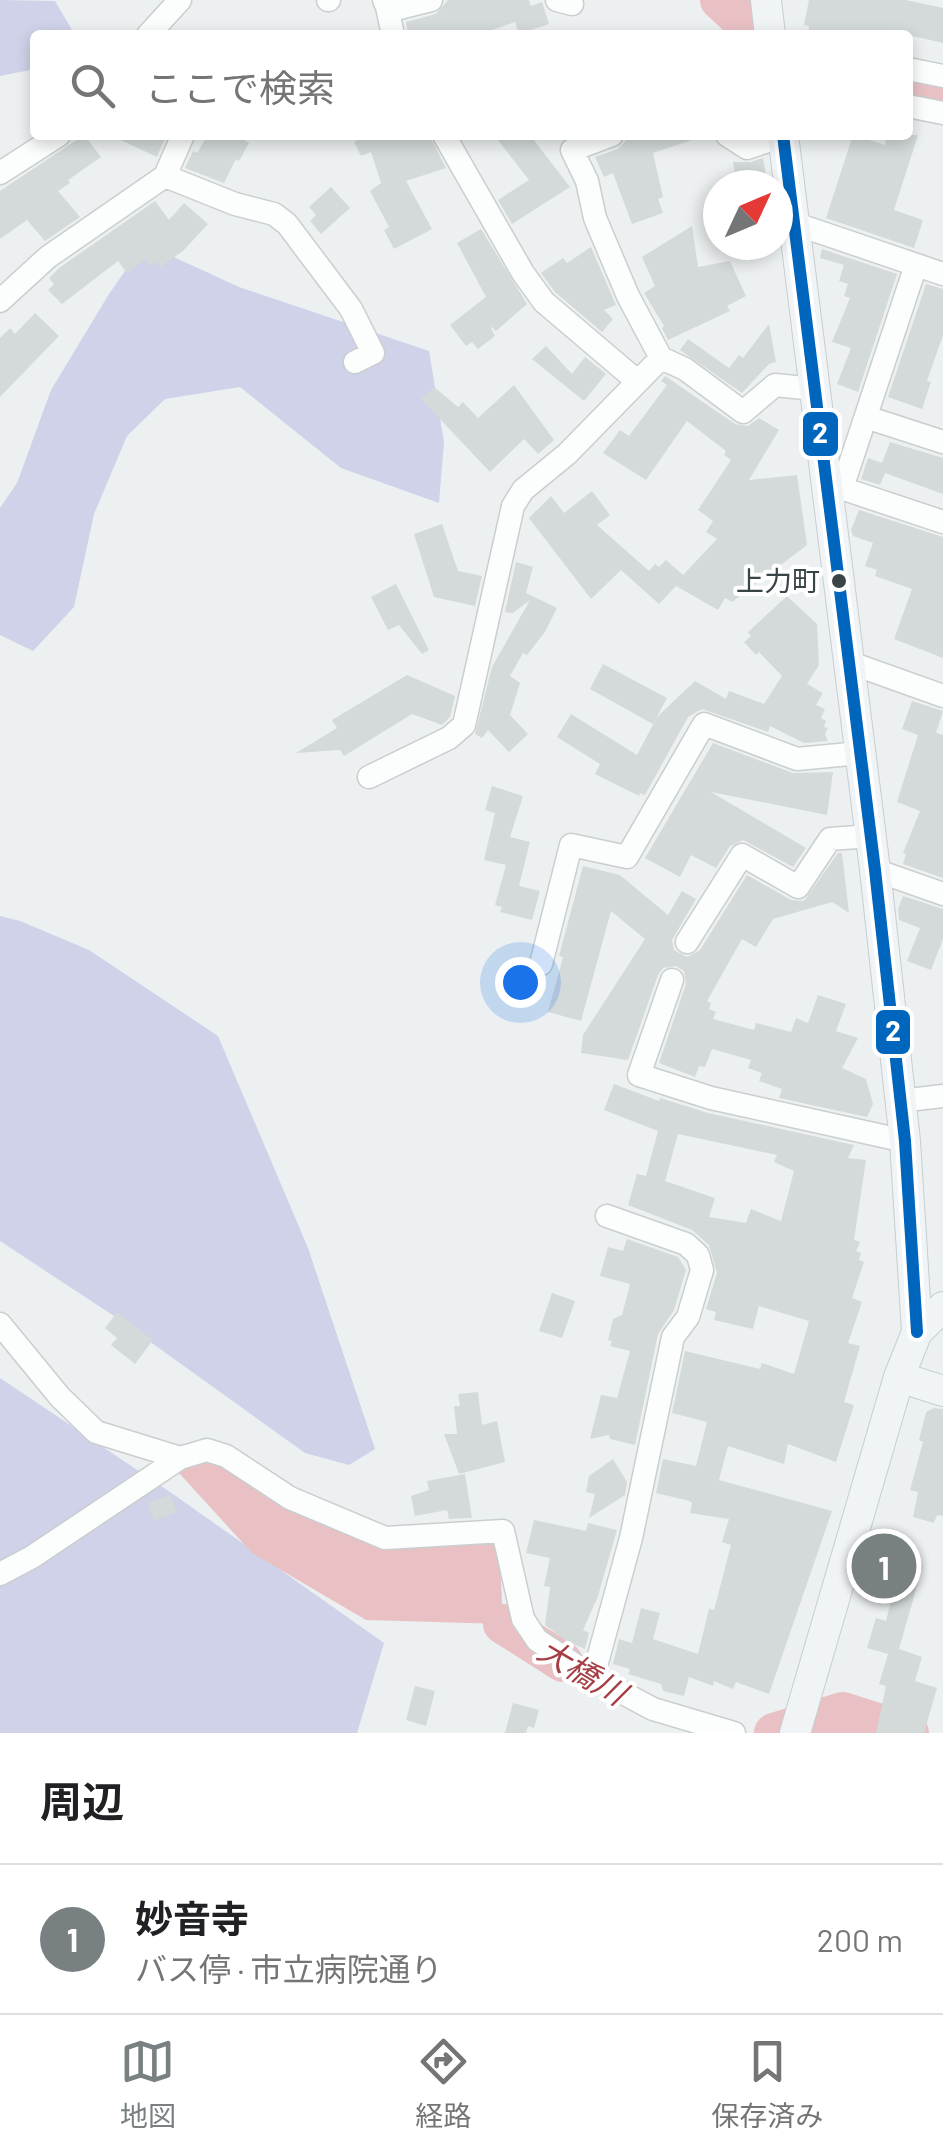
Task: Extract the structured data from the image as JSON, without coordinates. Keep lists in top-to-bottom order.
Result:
{
  "water": ["大橋川"],
  "places": ["上力町"],
  "lines": ["transit line 2"],
  "north": "top right",
  "page": {
    "search": "ここで検索",
    "pins": "1",
    "heading": "周辺",
    "list": [
      {
        "mark": "1",
        "name": "妙音寺",
        "note": "バス停 · 市立病院通り",
        "value": "200 m"
      }
    ],
    "nav": ["地図", "経路", "保存済み"]
  }
}
